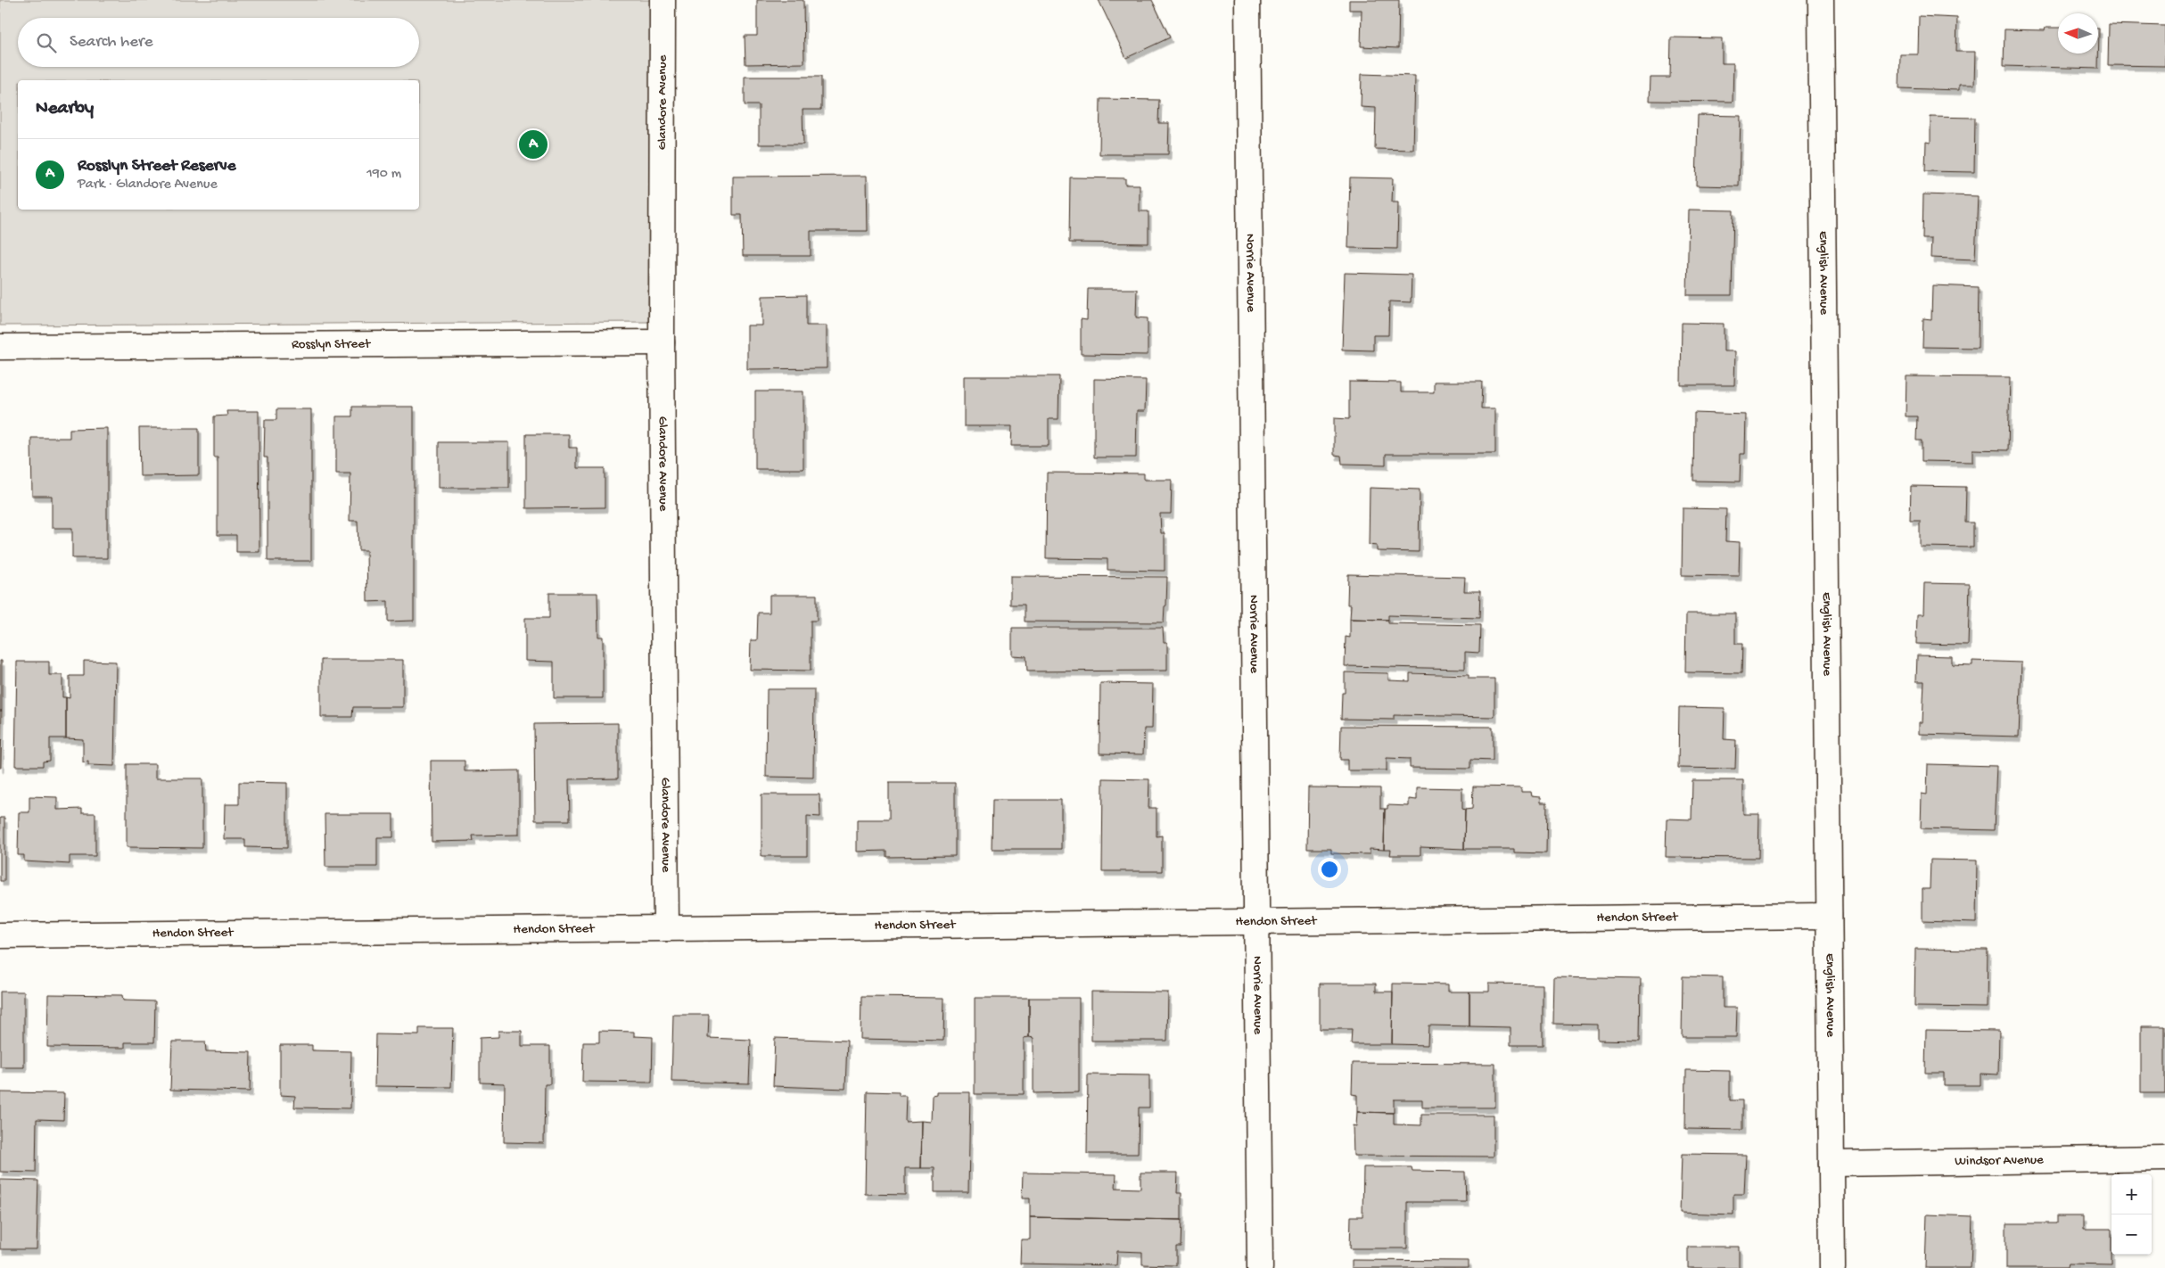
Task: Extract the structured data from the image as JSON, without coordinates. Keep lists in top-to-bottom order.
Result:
{
  "streets": {
    "street": [
      "Glandore Avenue",
      "Norrie Avenue",
      "English Avenue",
      "Rosslyn Street",
      "Hendon Street",
      "Windsor Avenue"
    ]
  },
  "crossings": [
    ["Glandore Avenue", "Rosslyn Street"],
    ["Glandore Avenue", "Hendon Street"],
    ["Norrie Avenue", "Hendon Street"],
    ["English Avenue", "Hendon Street"],
    ["English Avenue", "Windsor Avenue"]
  ],
  "north": "left",
  "page": {
    "search": "Search here",
    "heading": "Nearby",
    "pins": "A",
    "list": [
      {
        "mark": "A",
        "name": "Rosslyn Street Reserve",
        "note": "Park · Glandore Avenue",
        "value": "190 m"
      }
    ],
    "map_buttons": ["+", "−"]
  }
}
